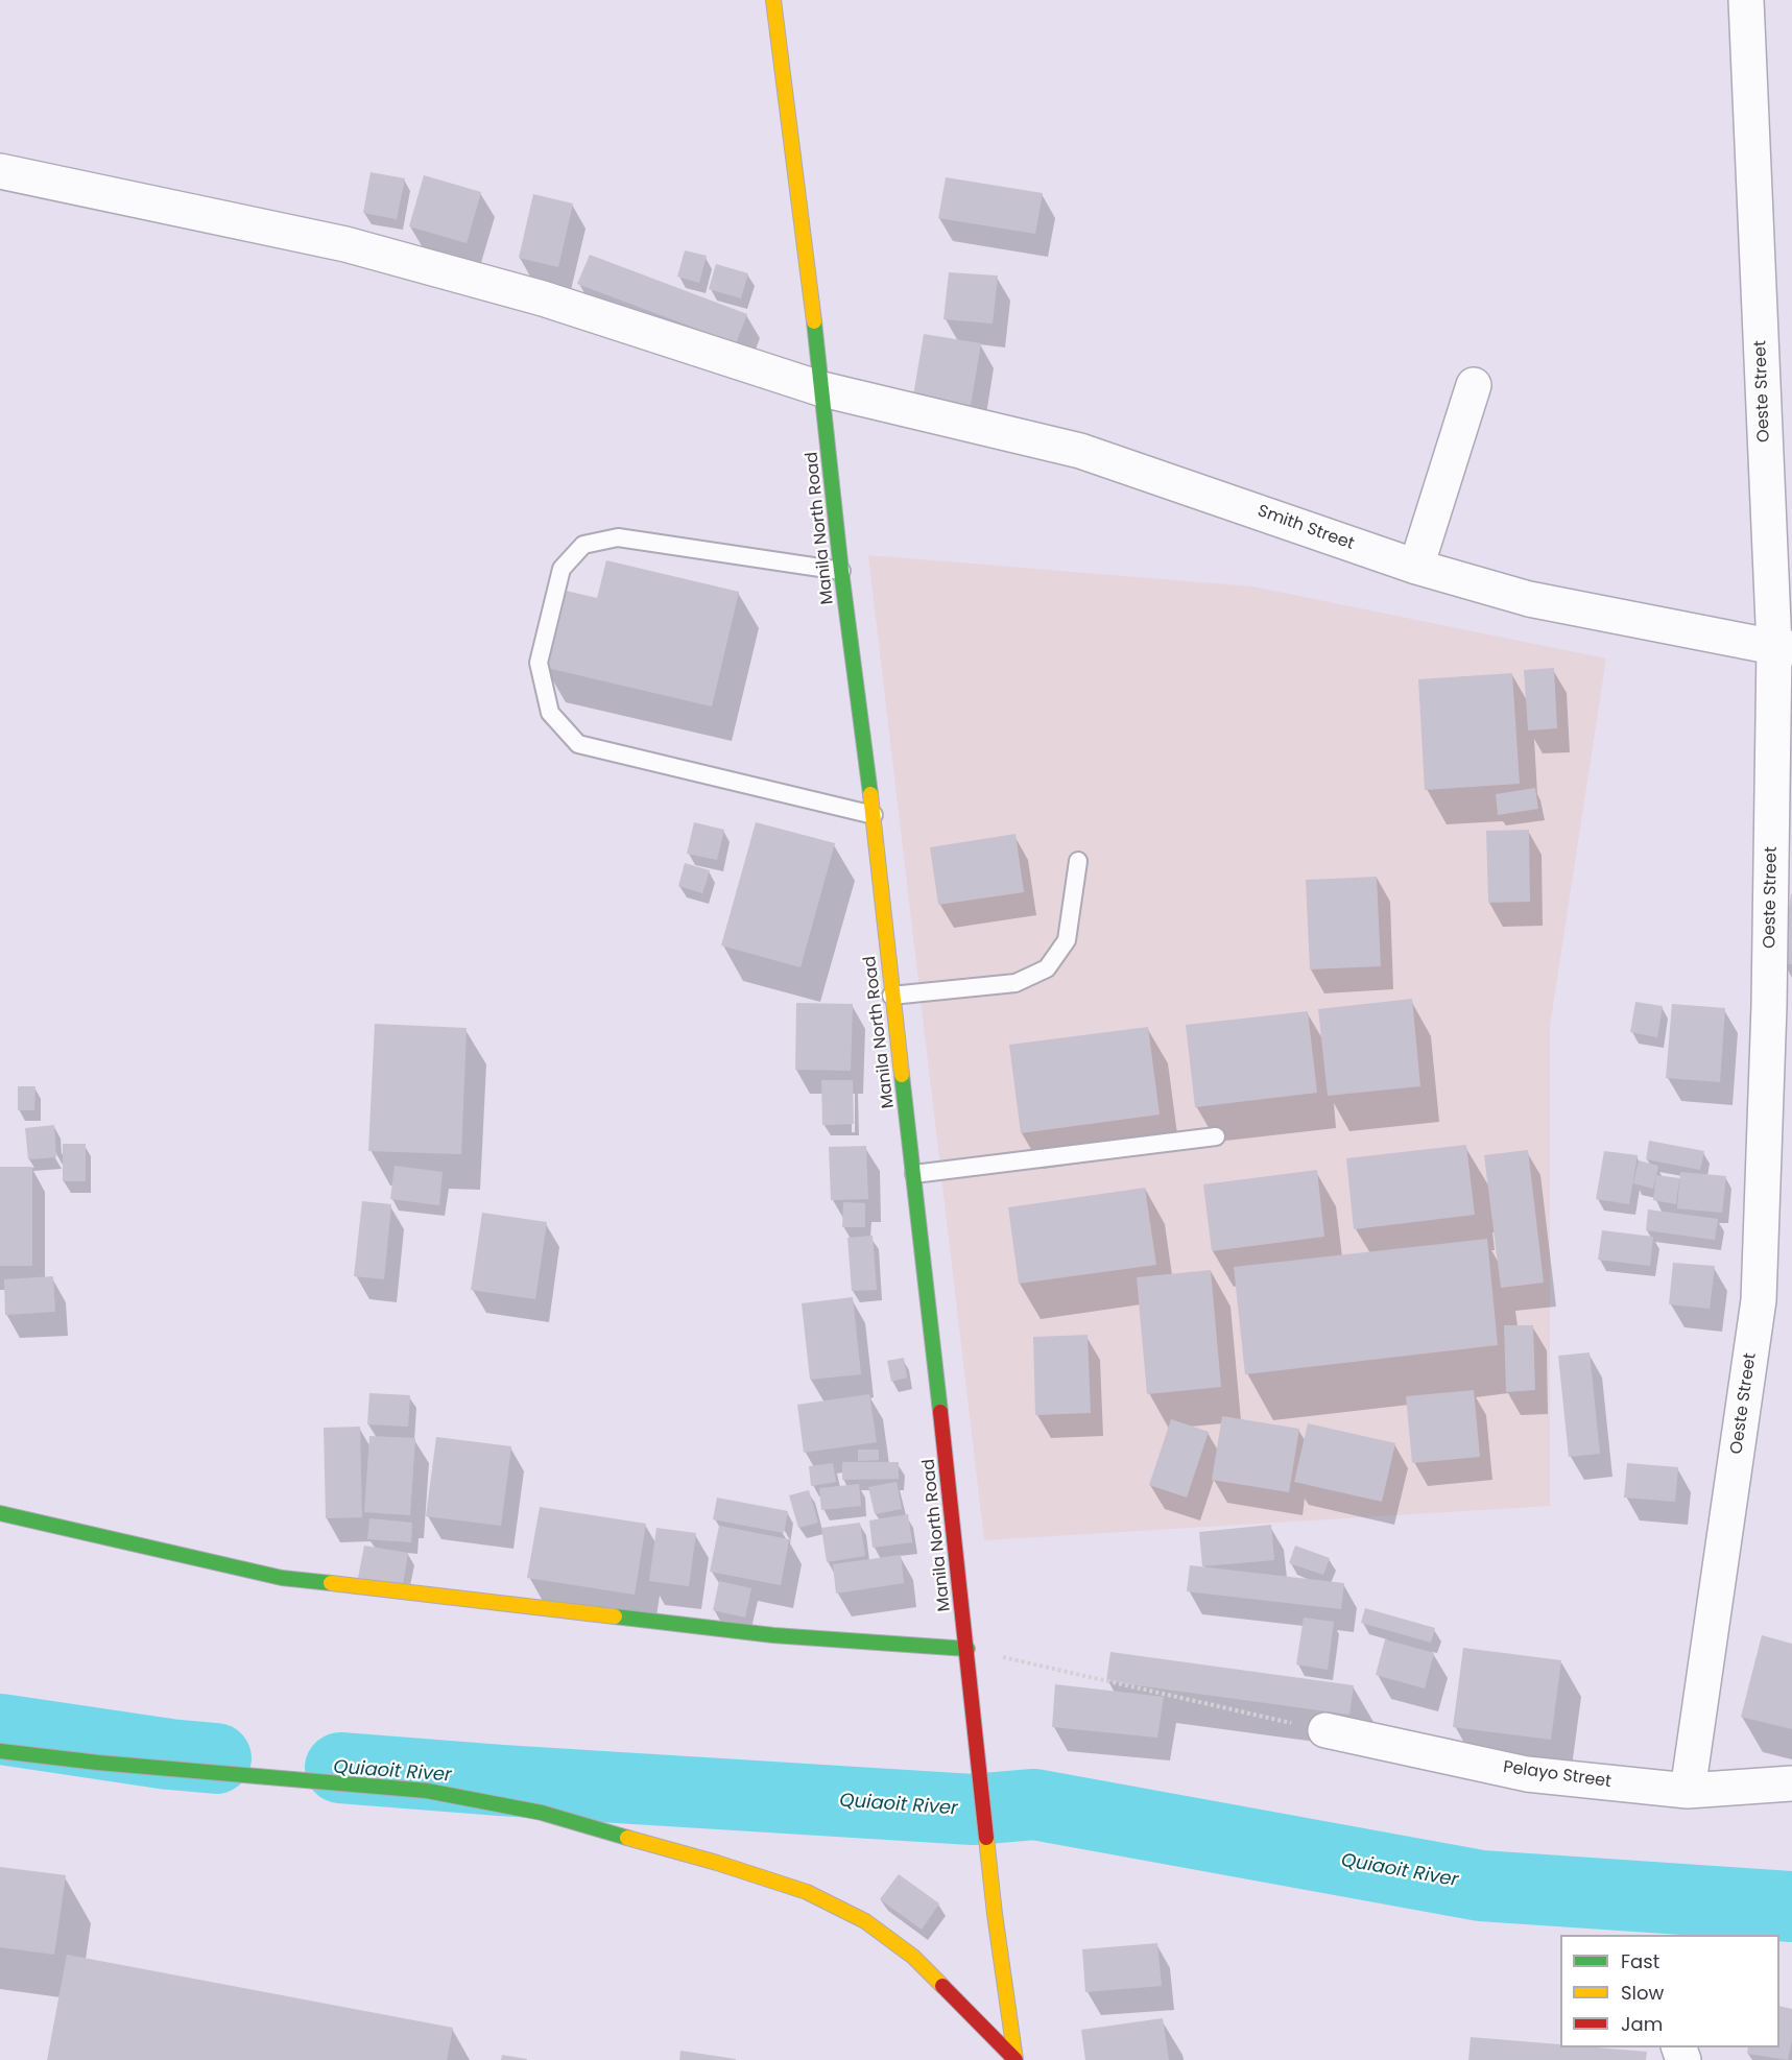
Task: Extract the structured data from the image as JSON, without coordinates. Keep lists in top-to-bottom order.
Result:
{
  "streets": {
    "main road": ["Manila North Road"],
    "street": ["Oeste Street", "Smith Street", "Pelayo Street"]
  },
  "crossings": [
    ["Oeste Street", "Smith Street"],
    ["Oeste Street", "Pelayo Street"],
    ["Manila North Road", "Smith Street"]
  ],
  "water": ["Quiaoit River"],
  "legend": ["Fast", "Slow", "Jam"]
}
